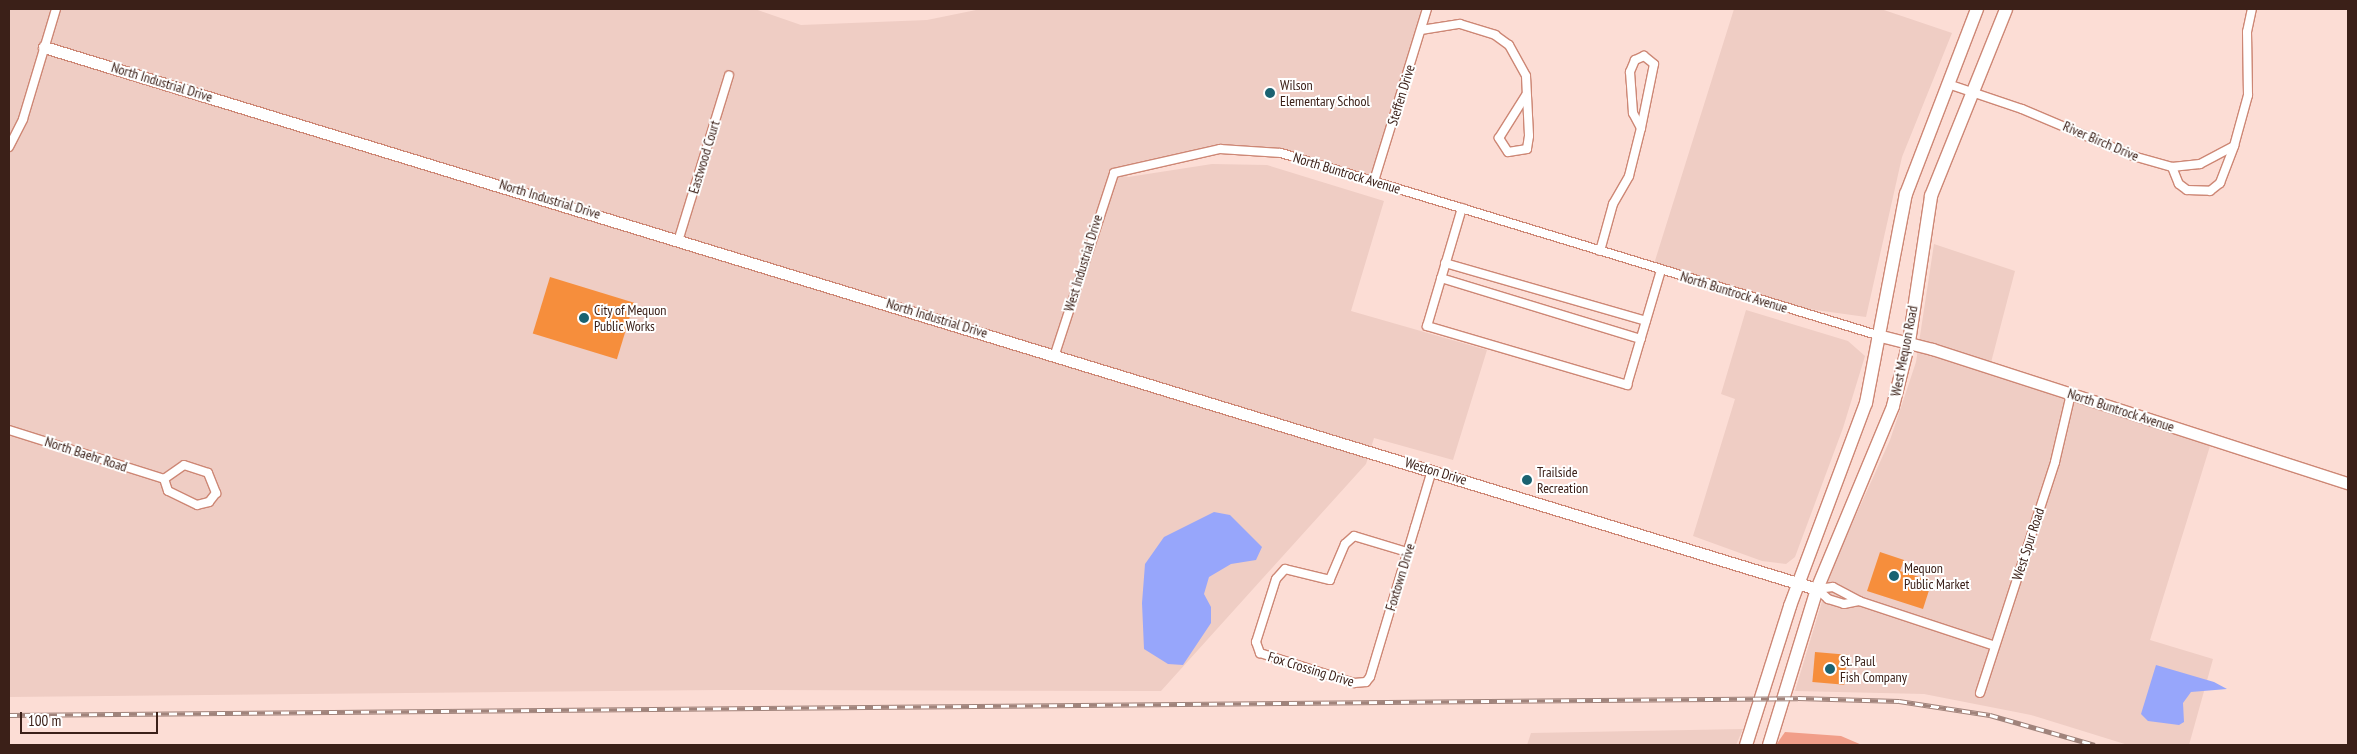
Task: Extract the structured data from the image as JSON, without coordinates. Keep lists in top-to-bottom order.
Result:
{
  "streets": {
    "main road": ["West Mequon Road"],
    "street": [
      "North Industrial Drive",
      "Steffen Drive",
      "River Birch Drive",
      "Eastwood Court",
      "North Buntrock Avenue",
      "West Industrial Drive",
      "North Baehr Road",
      "Weston Drive",
      "West Spur Road",
      "Foxtown Drive",
      "Fox Crossing Drive"
    ]
  },
  "crossings": [
    ["North Industrial Drive", "Eastwood Court"],
    ["North Industrial Drive", "West Industrial Drive"],
    ["North Industrial Drive", "Weston Drive"],
    ["Steffen Drive", "North Buntrock Avenue"],
    ["River Birch Drive", "West Mequon Road"],
    ["North Buntrock Avenue", "West Industrial Drive"],
    ["North Buntrock Avenue", "West Mequon Road"],
    ["North Buntrock Avenue", "West Spur Road"],
    ["West Industrial Drive", "Weston Drive"],
    ["West Mequon Road", "Weston Drive"],
    ["Weston Drive", "Foxtown Drive"],
    ["Foxtown Drive", "Fox Crossing Drive"]
  ],
  "places": [
    "Wilson Elementary School",
    "City of Mequon Public Works",
    "Trailside Recreation",
    "Mequon Public Market",
    "St. Paul Fish Company"
  ],
  "scale_bar": "100 m"
}
